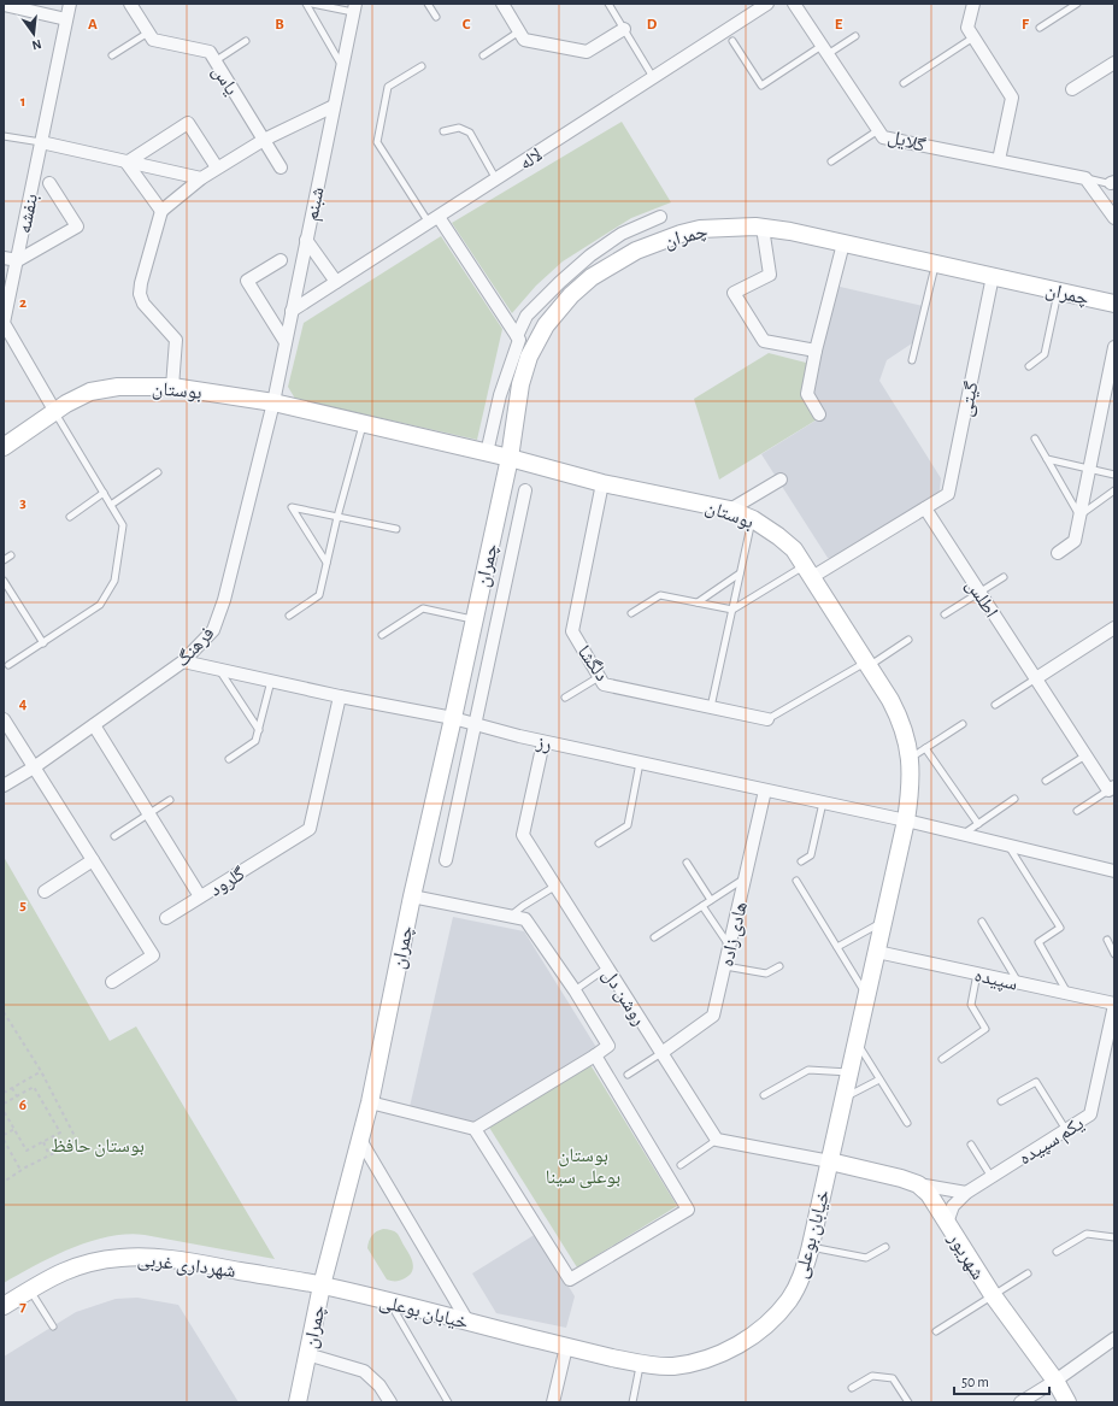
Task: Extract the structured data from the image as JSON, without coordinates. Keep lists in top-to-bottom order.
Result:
{
  "streets": {
    "street": [
      "یاس",
      "گلایل",
      "لاله",
      "شبنم",
      "بنفشه",
      "چمران",
      "بوستان",
      "گیتی",
      "اطلس",
      "فرهنگ",
      "دلگشا",
      "رز",
      "گلرود",
      "هادی زاده",
      "سپیده",
      "روشن دل",
      "یکم سپیده",
      "خیابان بوعلی",
      "شهریور",
      "شهرداری غربی"
    ]
  },
  "crossings": [
    ["لاله", "شبنم"],
    ["شبنم", "بوستان"],
    ["شبنم", "فرهنگ"],
    ["بنفشه", "بوستان"],
    ["چمران", "بوستان"],
    ["چمران", "گیتی"],
    ["چمران", "رز"],
    ["چمران", "خیابان بوعلی"],
    ["چمران", "شهرداری غربی"],
    ["بوستان", "فرهنگ"],
    ["بوستان", "دلگشا"],
    ["بوستان", "رز"],
    ["بوستان", "خیابان بوعلی"],
    ["گیتی", "اطلس"],
    ["فرهنگ", "رز"],
    ["فرهنگ", "گلرود"],
    ["رز", "گلرود"],
    ["رز", "هادی زاده"],
    ["رز", "روشن دل"],
    ["رز", "خیابان بوعلی"],
    ["هادی زاده", "روشن دل"],
    ["سپیده", "یکم سپیده"],
    ["سپیده", "خیابان بوعلی"],
    ["یکم سپیده", "شهریور"],
    ["خیابان بوعلی", "شهرداری غربی"]
  ],
  "parks": ["بوستان حافظ", "بوستان بوعلی سینا"],
  "scale_bar": "50 m",
  "north": "bottom",
  "grid": {
    "columns": [
      "A",
      "B",
      "C",
      "D",
      "E",
      "F"
    ],
    "rows": [
      "1",
      "2",
      "3",
      "4",
      "5",
      "6",
      "7"
    ]
  }
}
